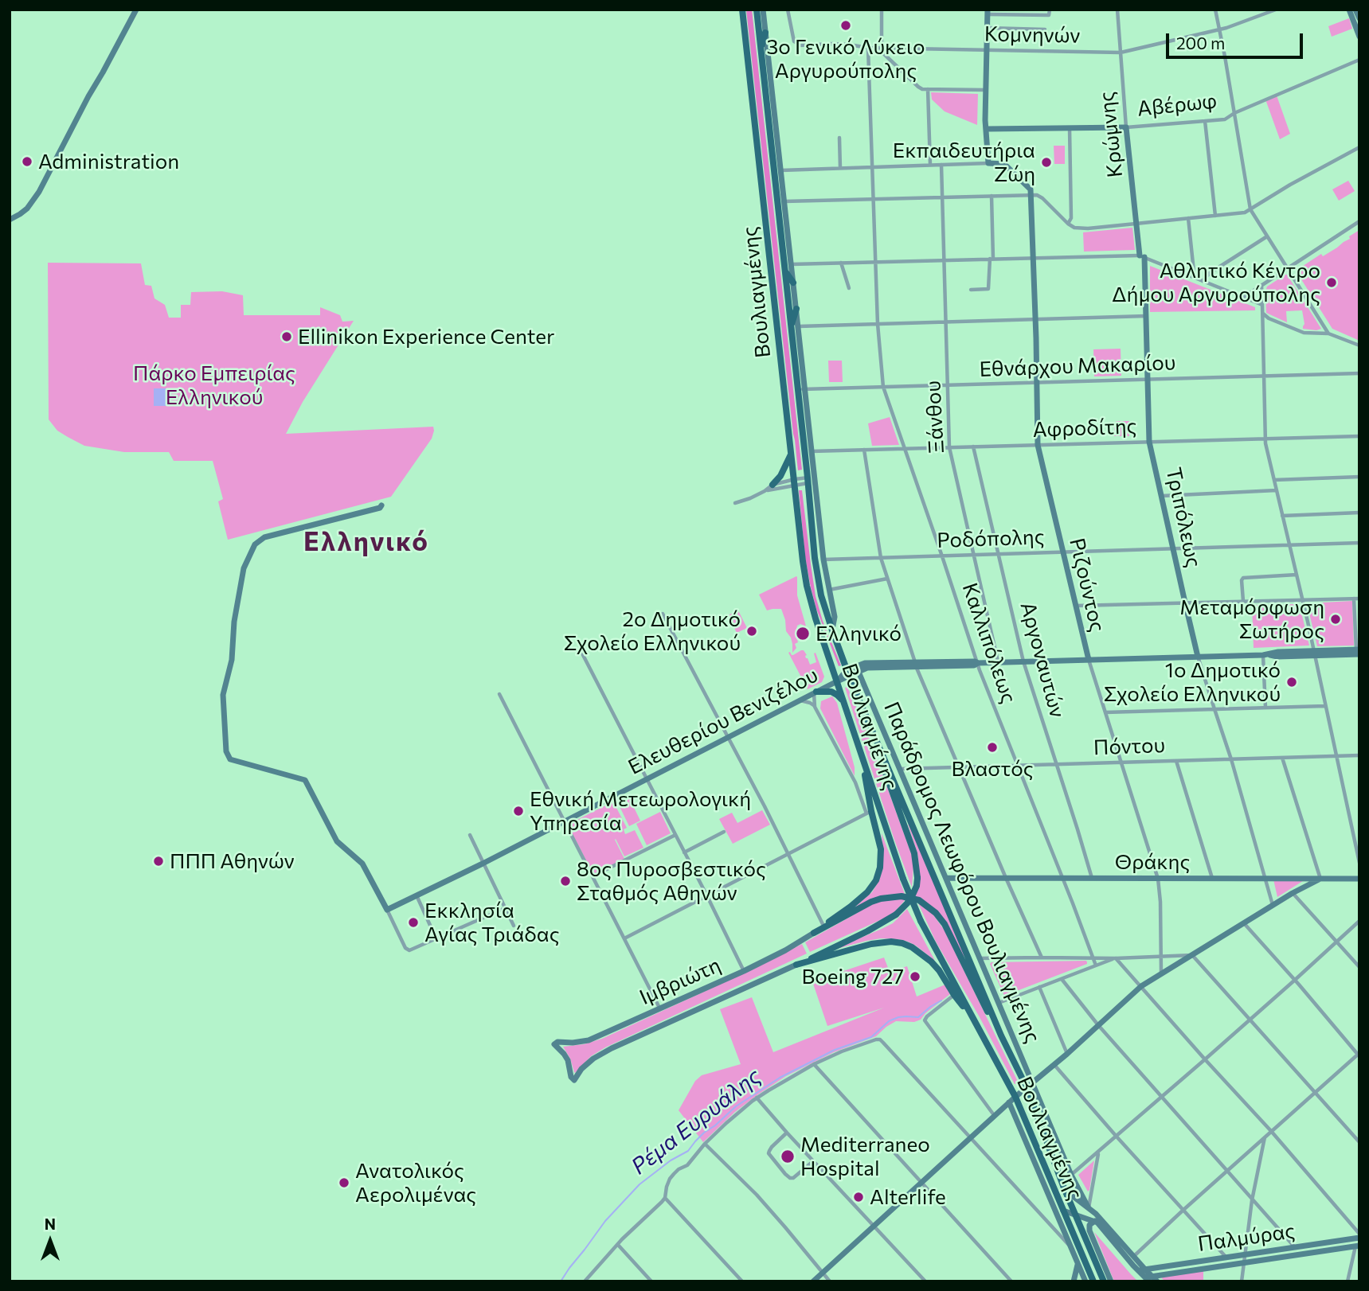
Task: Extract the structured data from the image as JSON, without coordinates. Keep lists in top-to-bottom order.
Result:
{
  "streets": {
    "main road": ["Βουλιαγμένης"],
    "street": [
      "Κομνηνών",
      "Αβέρωφ",
      "Κρώμνης",
      "Εθνάρχου Μακαρίου",
      "Ξάνθου",
      "Αφροδίτης",
      "Τριπόλεως",
      "Ροδόπολης",
      "Ριζούντος",
      "Καλλιπόλεως",
      "Αργοναυτών",
      "Ελευθερίου Βενιζέλου",
      "Πόντου",
      "Θράκης",
      "Παράδρομος Λεωφόρου Βουλιαγμένης",
      "Ιμβριώτη",
      "Παλμύρας"
    ]
  },
  "crossings": [
    ["Κομνηνών", "Κρώμνης"],
    ["Κομνηνών", "Καλλιπόλεως"],
    ["Αβέρωφ", "Κρώμνης"],
    ["Κρώμνης", "Τριπόλεως"],
    ["Βουλιαγμένης", "Εθνάρχου Μακαρίου"],
    ["Βουλιαγμένης", "Ελευθερίου Βενιζέλου"],
    ["Εθνάρχου Μακαρίου", "Ξάνθου"],
    ["Εθνάρχου Μακαρίου", "Τριπόλεως"],
    ["Εθνάρχου Μακαρίου", "Ριζούντος"],
    ["Εθνάρχου Μακαρίου", "Καλλιπόλεως"],
    ["Ξάνθου", "Αφροδίτης"],
    ["Ξάνθου", "Ροδόπολης"],
    ["Αφροδίτης", "Τριπόλεως"],
    ["Αφροδίτης", "Ριζούντος"],
    ["Αφροδίτης", "Καλλιπόλεως"],
    ["Αφροδίτης", "Αργοναυτών"],
    ["Τριπόλεως", "Ροδόπολης"],
    ["Τριπόλεως", "Πόντου"],
    ["Τριπόλεως", "Θράκης"],
    ["Ροδόπολης", "Ριζούντος"],
    ["Ροδόπολης", "Καλλιπόλεως"],
    ["Ροδόπολης", "Αργοναυτών"],
    ["Ριζούντος", "Πόντου"],
    ["Ριζούντος", "Θράκης"],
    ["Καλλιπόλεως", "Πόντου"],
    ["Καλλιπόλεως", "Θράκης"],
    ["Αργοναυτών", "Πόντου"],
    ["Αργοναυτών", "Θράκης"],
    ["Πόντου", "Παράδρομος Λεωφόρου Βουλιαγμένης"],
    ["Θράκης", "Παράδρομος Λεωφόρου Βουλιαγμένης"]
  ],
  "districts": ["Ελληνικό"],
  "water": ["Ρέμα Ευρυάλης"],
  "parks": ["Πάρκο Εμπειρίας Ελληνικού"],
  "places": [
    "3ο Γενικό Λύκειο Αργυρούπολης",
    "Administration",
    "Εκπαιδευτήρια Ζώη",
    "Αθλητικό Κέντρο Δήμου Αργυρούπολης",
    "Ellinikon Experience Center",
    "Μεταμόρφωση Σωτήρος",
    "2ο Δημοτικό Σχολείο Ελληνικού",
    "Ελληνικό",
    "1ο Δημοτικό Σχολείο Ελληνικού",
    "Βλαστός",
    "Εθνική Μετεωρολογική Υπηρεσία",
    "ΠΠΠ Αθηνών",
    "8ος Πυροσβεστικός Σταθμός Αθηνών",
    "Εκκλησία Αγίας Τριάδας",
    "Boeing 727",
    "Mediterraneo Hospital",
    "Ανατολικός Αερολιμένας",
    "Alterlife"
  ],
  "scale_bar": "200 m",
  "north": "top"
}
